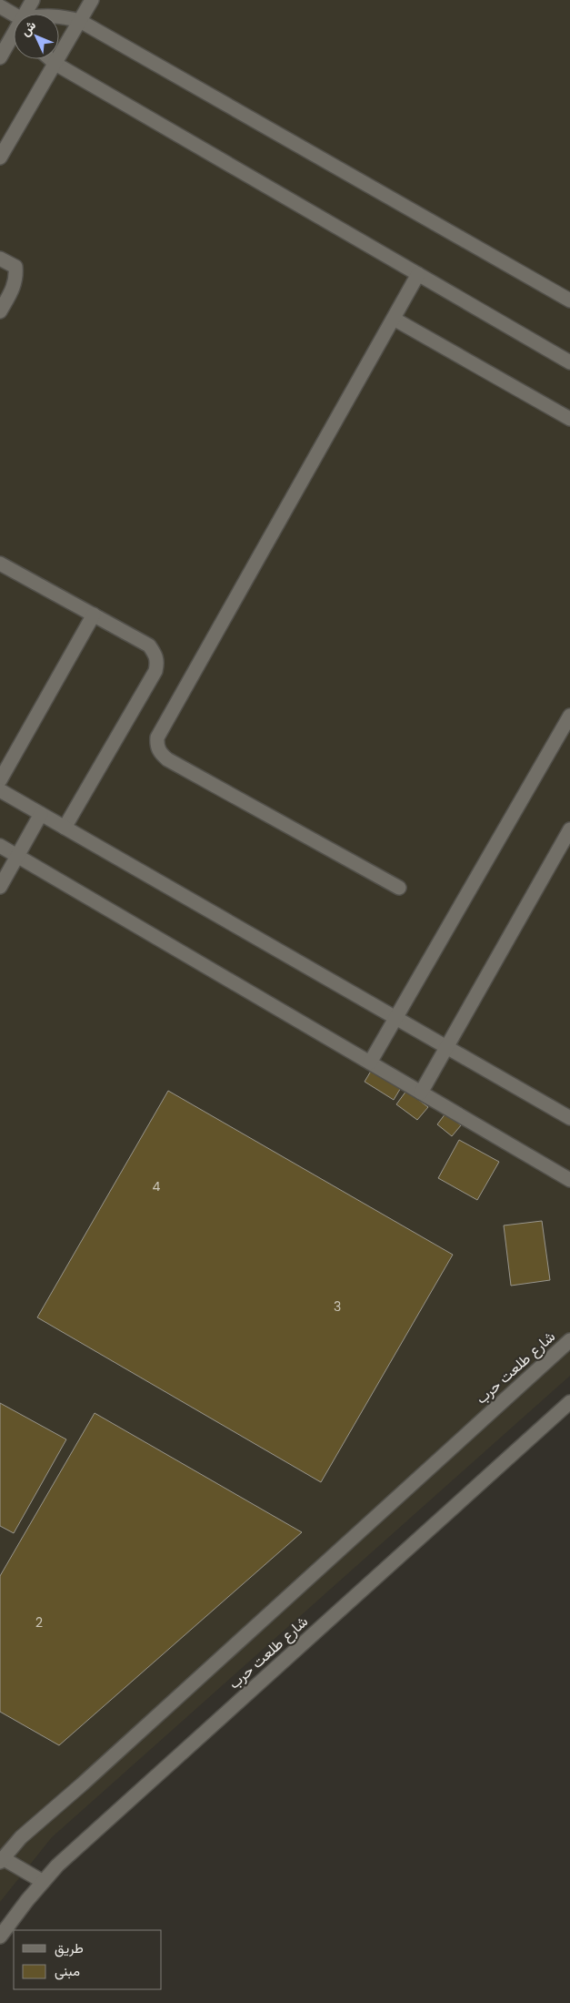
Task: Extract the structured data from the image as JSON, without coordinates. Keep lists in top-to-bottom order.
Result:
{
  "streets": {
    "main road": ["شارع طلعت حرب"]
  },
  "house_numbers": ["4", "3", "2"],
  "legend": ["طريق", "مبنى"],
  "north": "top left"
}
